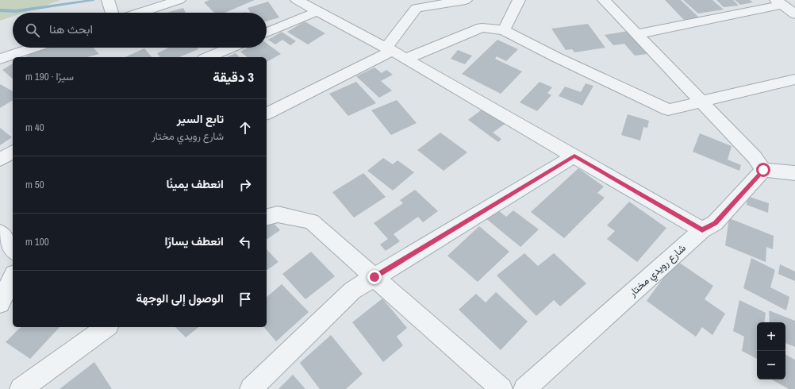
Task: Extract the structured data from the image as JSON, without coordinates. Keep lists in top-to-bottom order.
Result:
{
  "streets": {
    "street": ["شارع رويدي مختار"]
  },
  "page": {
    "search": "ابحث هنا",
    "heading": ["3 دقيقة", "سيرًا · 190 m"],
    "list": [
      ["تابع السير", "شارع رويدي مختار", "40 m"],
      ["انعطف يمينًا", "50 m"],
      ["انعطف يسارًا", "100 m"],
      "الوصول إلى الوجهة"
    ],
    "map_buttons": ["+", "−"]
  }
}
